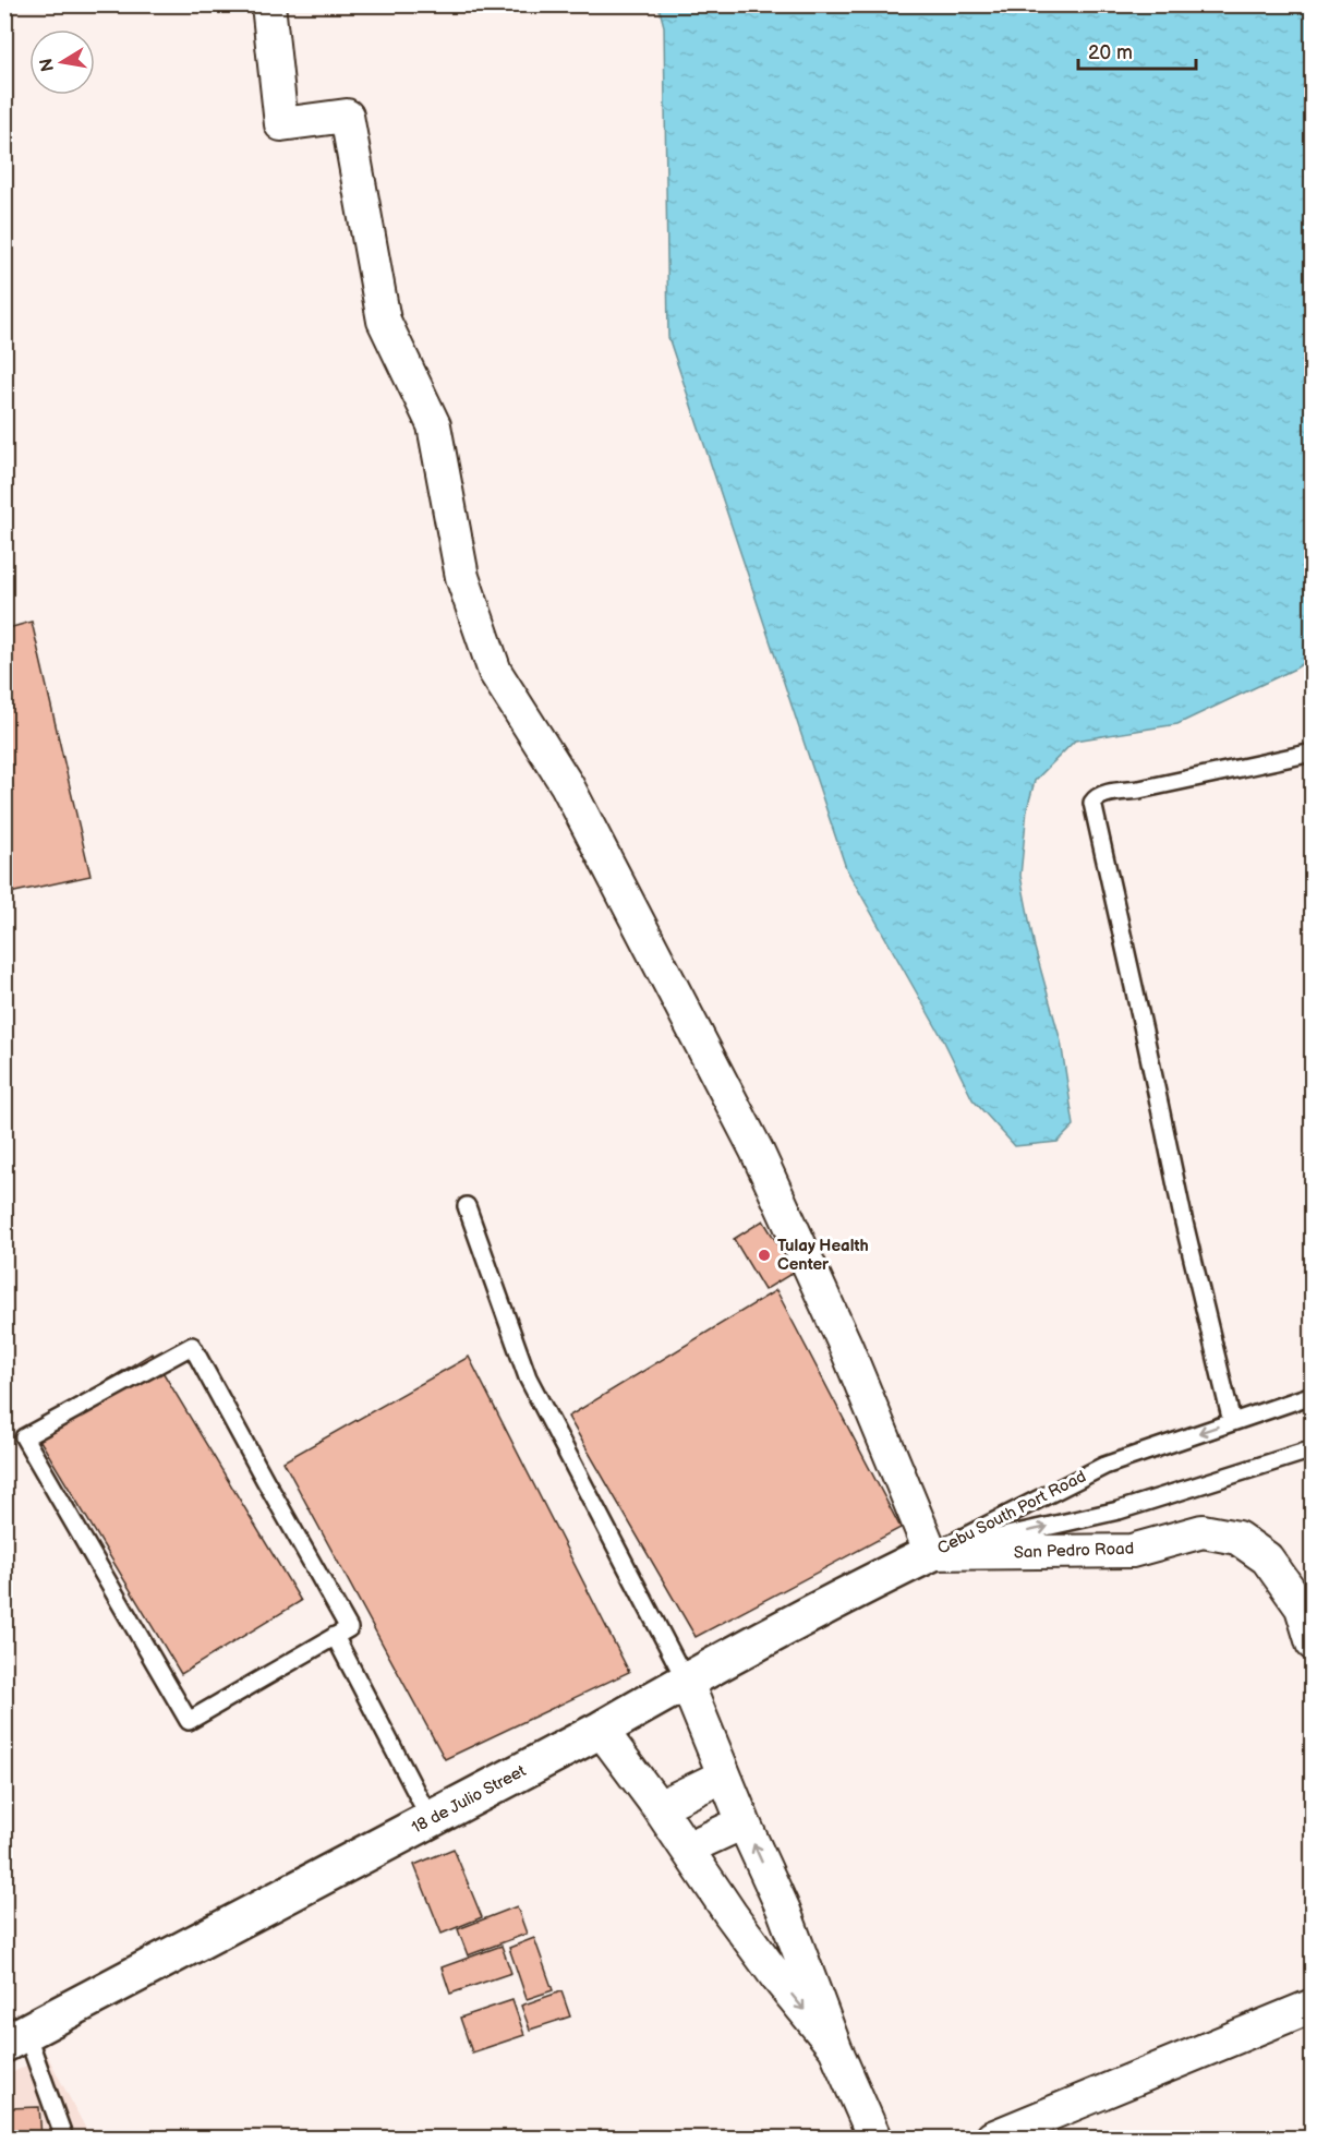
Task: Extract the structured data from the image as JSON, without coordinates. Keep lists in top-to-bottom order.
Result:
{
  "streets": {
    "street": ["San Pedro Road", "18 de Julio Street"],
    "lane": ["Cebu South Port Road"]
  },
  "crossings": [
    ["Cebu South Port Road", "San Pedro Road"],
    ["Cebu South Port Road", "18 de Julio Street"],
    ["San Pedro Road", "18 de Julio Street"]
  ],
  "places": ["Tulay Health Center"],
  "scale_bar": "20 m",
  "north": "left"
}
